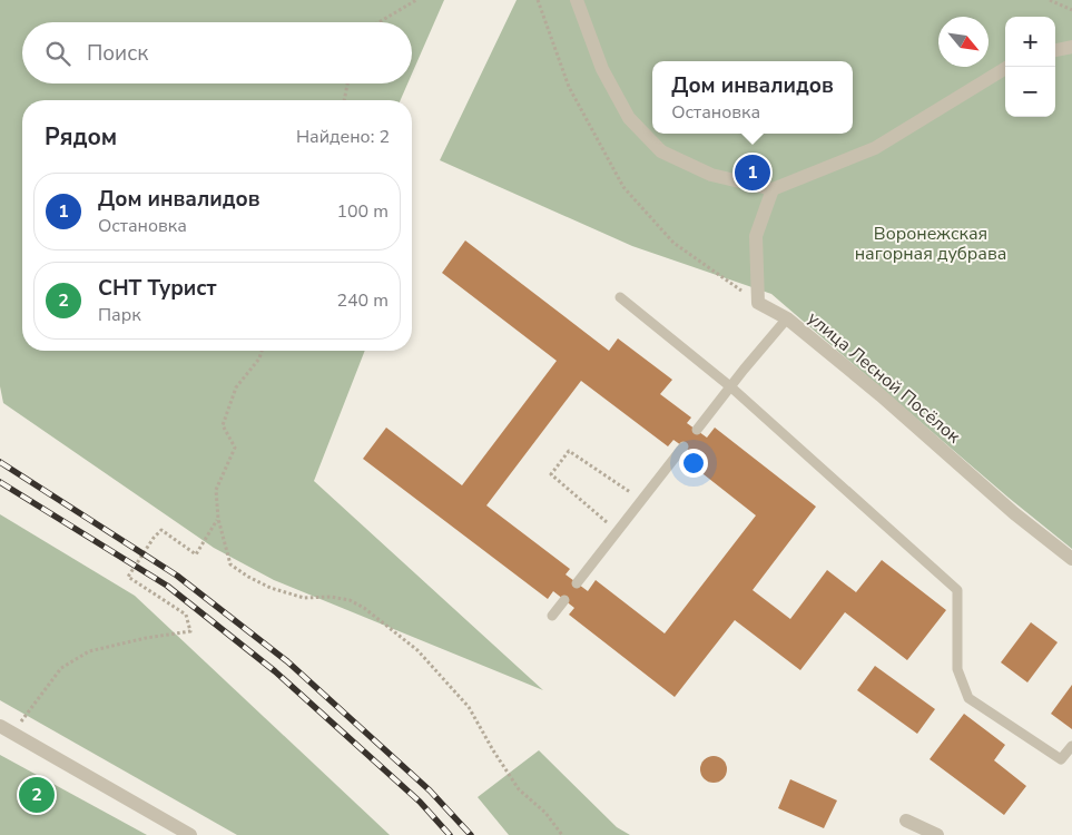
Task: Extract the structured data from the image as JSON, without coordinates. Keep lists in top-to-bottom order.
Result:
{
  "streets": {
    "street": ["улица Лесной Посёлок"]
  },
  "parks": ["Воронежская нагорная дубрава"],
  "north": "bottom right",
  "page": {
    "map_buttons": ["+", "−"],
    "search": "Поиск",
    "popup": ["Дом инвалидов", "Остановка"],
    "heading": ["Рядом", "Найдено: 2"],
    "pins": ["1", "2"],
    "list": [
      {
        "mark": "1",
        "name": "Дом инвалидов",
        "note": "Остановка",
        "value": "100 m"
      },
      {
        "mark": "2",
        "name": "СНТ Турист",
        "note": "Парк",
        "value": "240 m"
      }
    ]
  }
}
